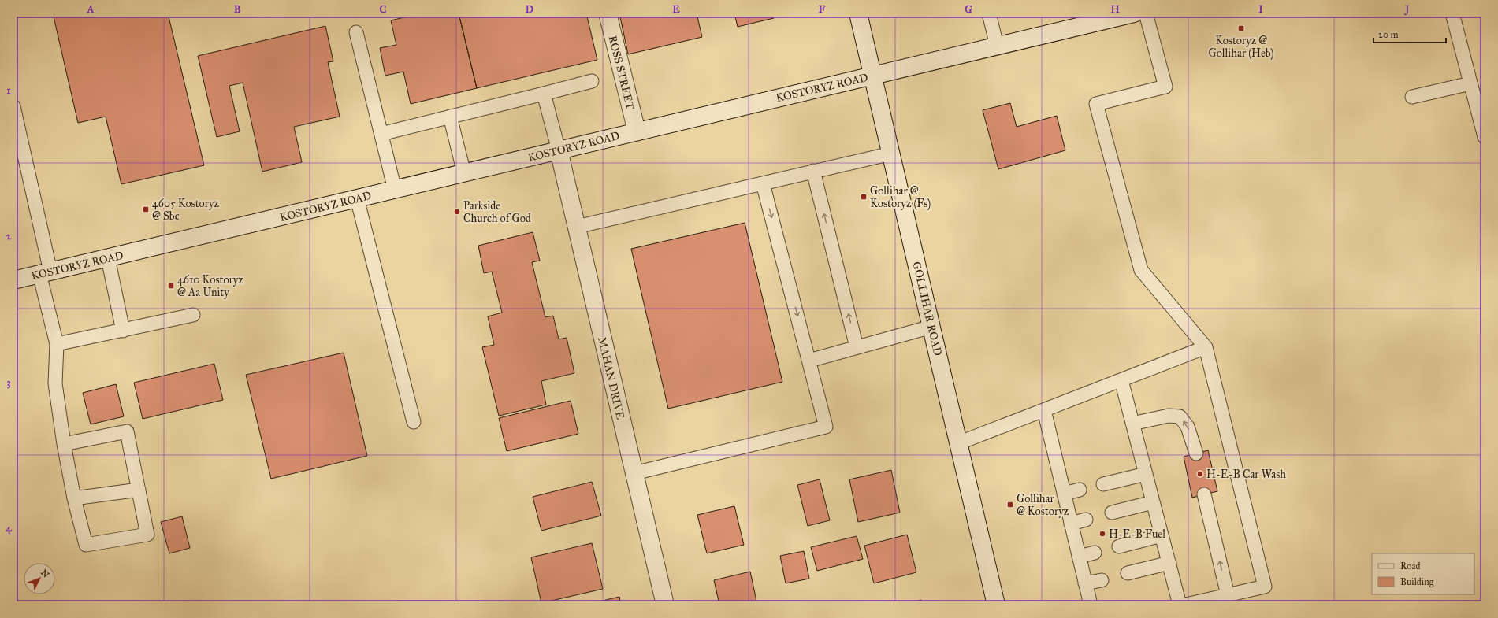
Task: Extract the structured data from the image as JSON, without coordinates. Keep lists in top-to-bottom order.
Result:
{
  "streets": {
    "main road": [
      "ROSS STREET",
      "KOSTORYZ ROAD",
      "GOLLIHAR ROAD",
      "MAHAN DRIVE"
    ]
  },
  "crossings": [
    ["ROSS STREET", "KOSTORYZ ROAD"],
    ["KOSTORYZ ROAD", "GOLLIHAR ROAD"],
    ["KOSTORYZ ROAD", "MAHAN DRIVE"]
  ],
  "places": {
    "transit": [
      "Kostoryz @ Gollihar (Heb)",
      "Gollihar @ Kostoryz (Fs)",
      "4605 Kostoryz @ Sbc",
      "4610 Kostoryz @ Aa Unity",
      "Gollihar @ Kostoryz"
    ],
    "other": ["Parkside Church of God", "H-E-B Car Wash", "H-E-B Fuel"]
  },
  "legend": ["Road", "Building"],
  "scale_bar": "20 m",
  "north": "top right",
  "grid": {
    "columns": [
      "A",
      "B",
      "C",
      "D",
      "E",
      "F",
      "G",
      "H",
      "I",
      "J"
    ],
    "rows": [
      "1",
      "2",
      "3",
      "4"
    ]
  }
}
